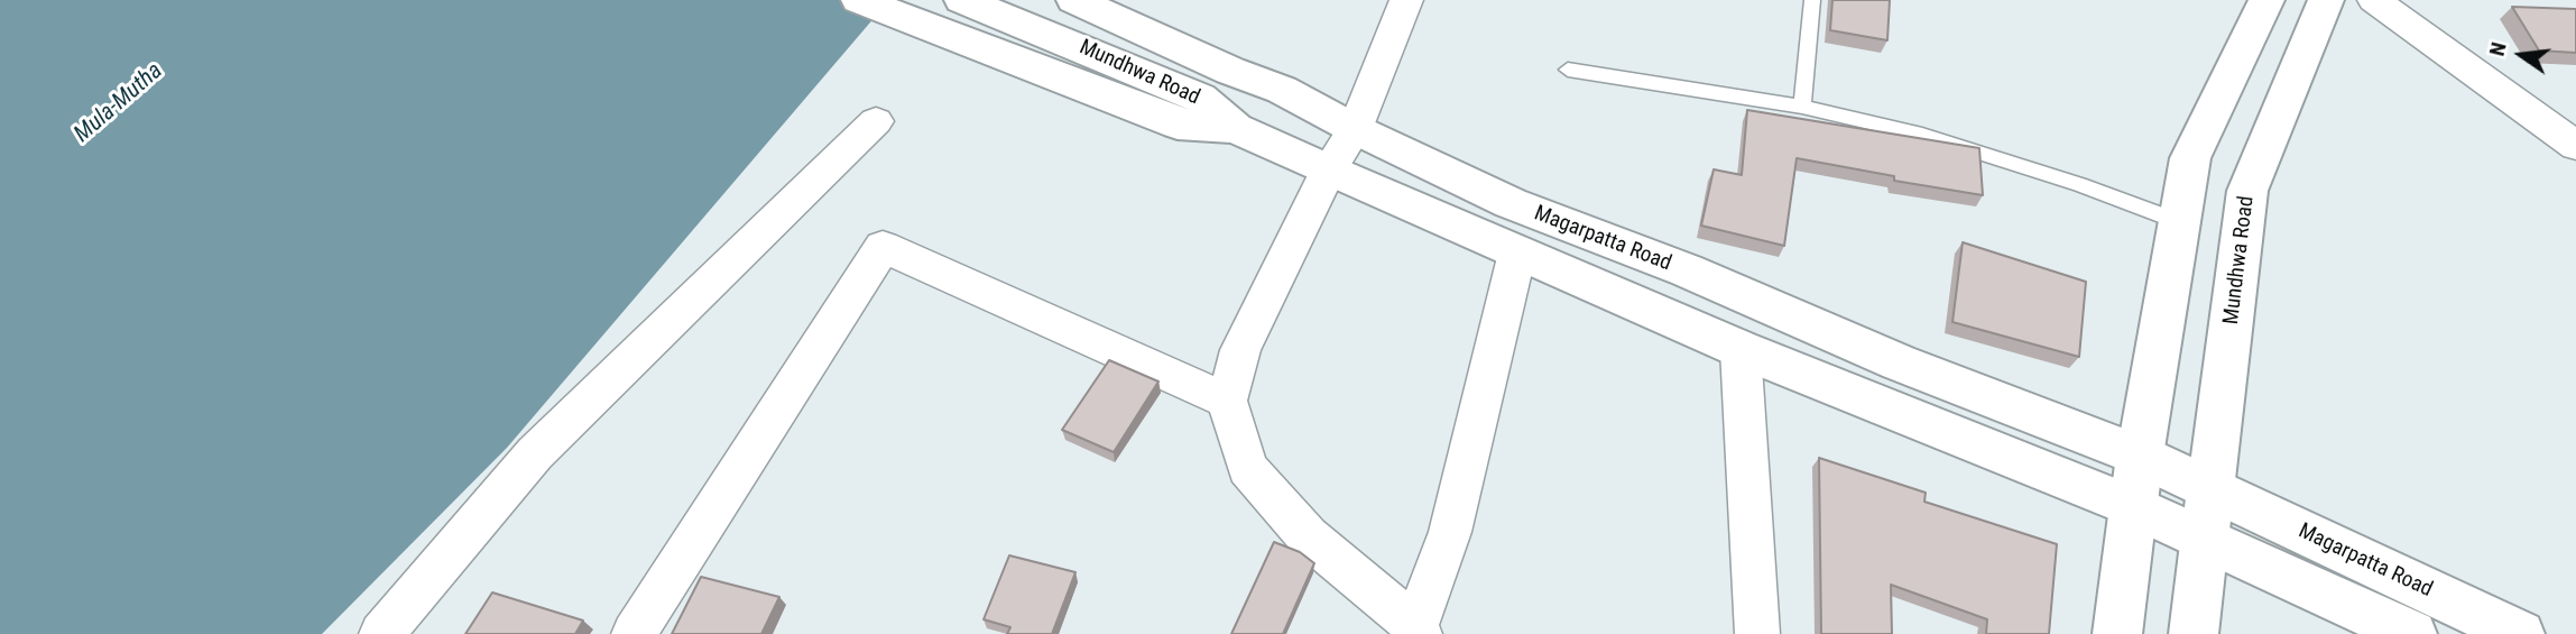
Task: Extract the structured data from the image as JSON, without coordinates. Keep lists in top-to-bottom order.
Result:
{
  "streets": {
    "main road": ["Mundhwa Road", "Magarpatta Road"]
  },
  "crossings": [
    ["Mundhwa Road", "Magarpatta Road"]
  ],
  "water": ["Mula-Mutha"],
  "north": "left"
}
